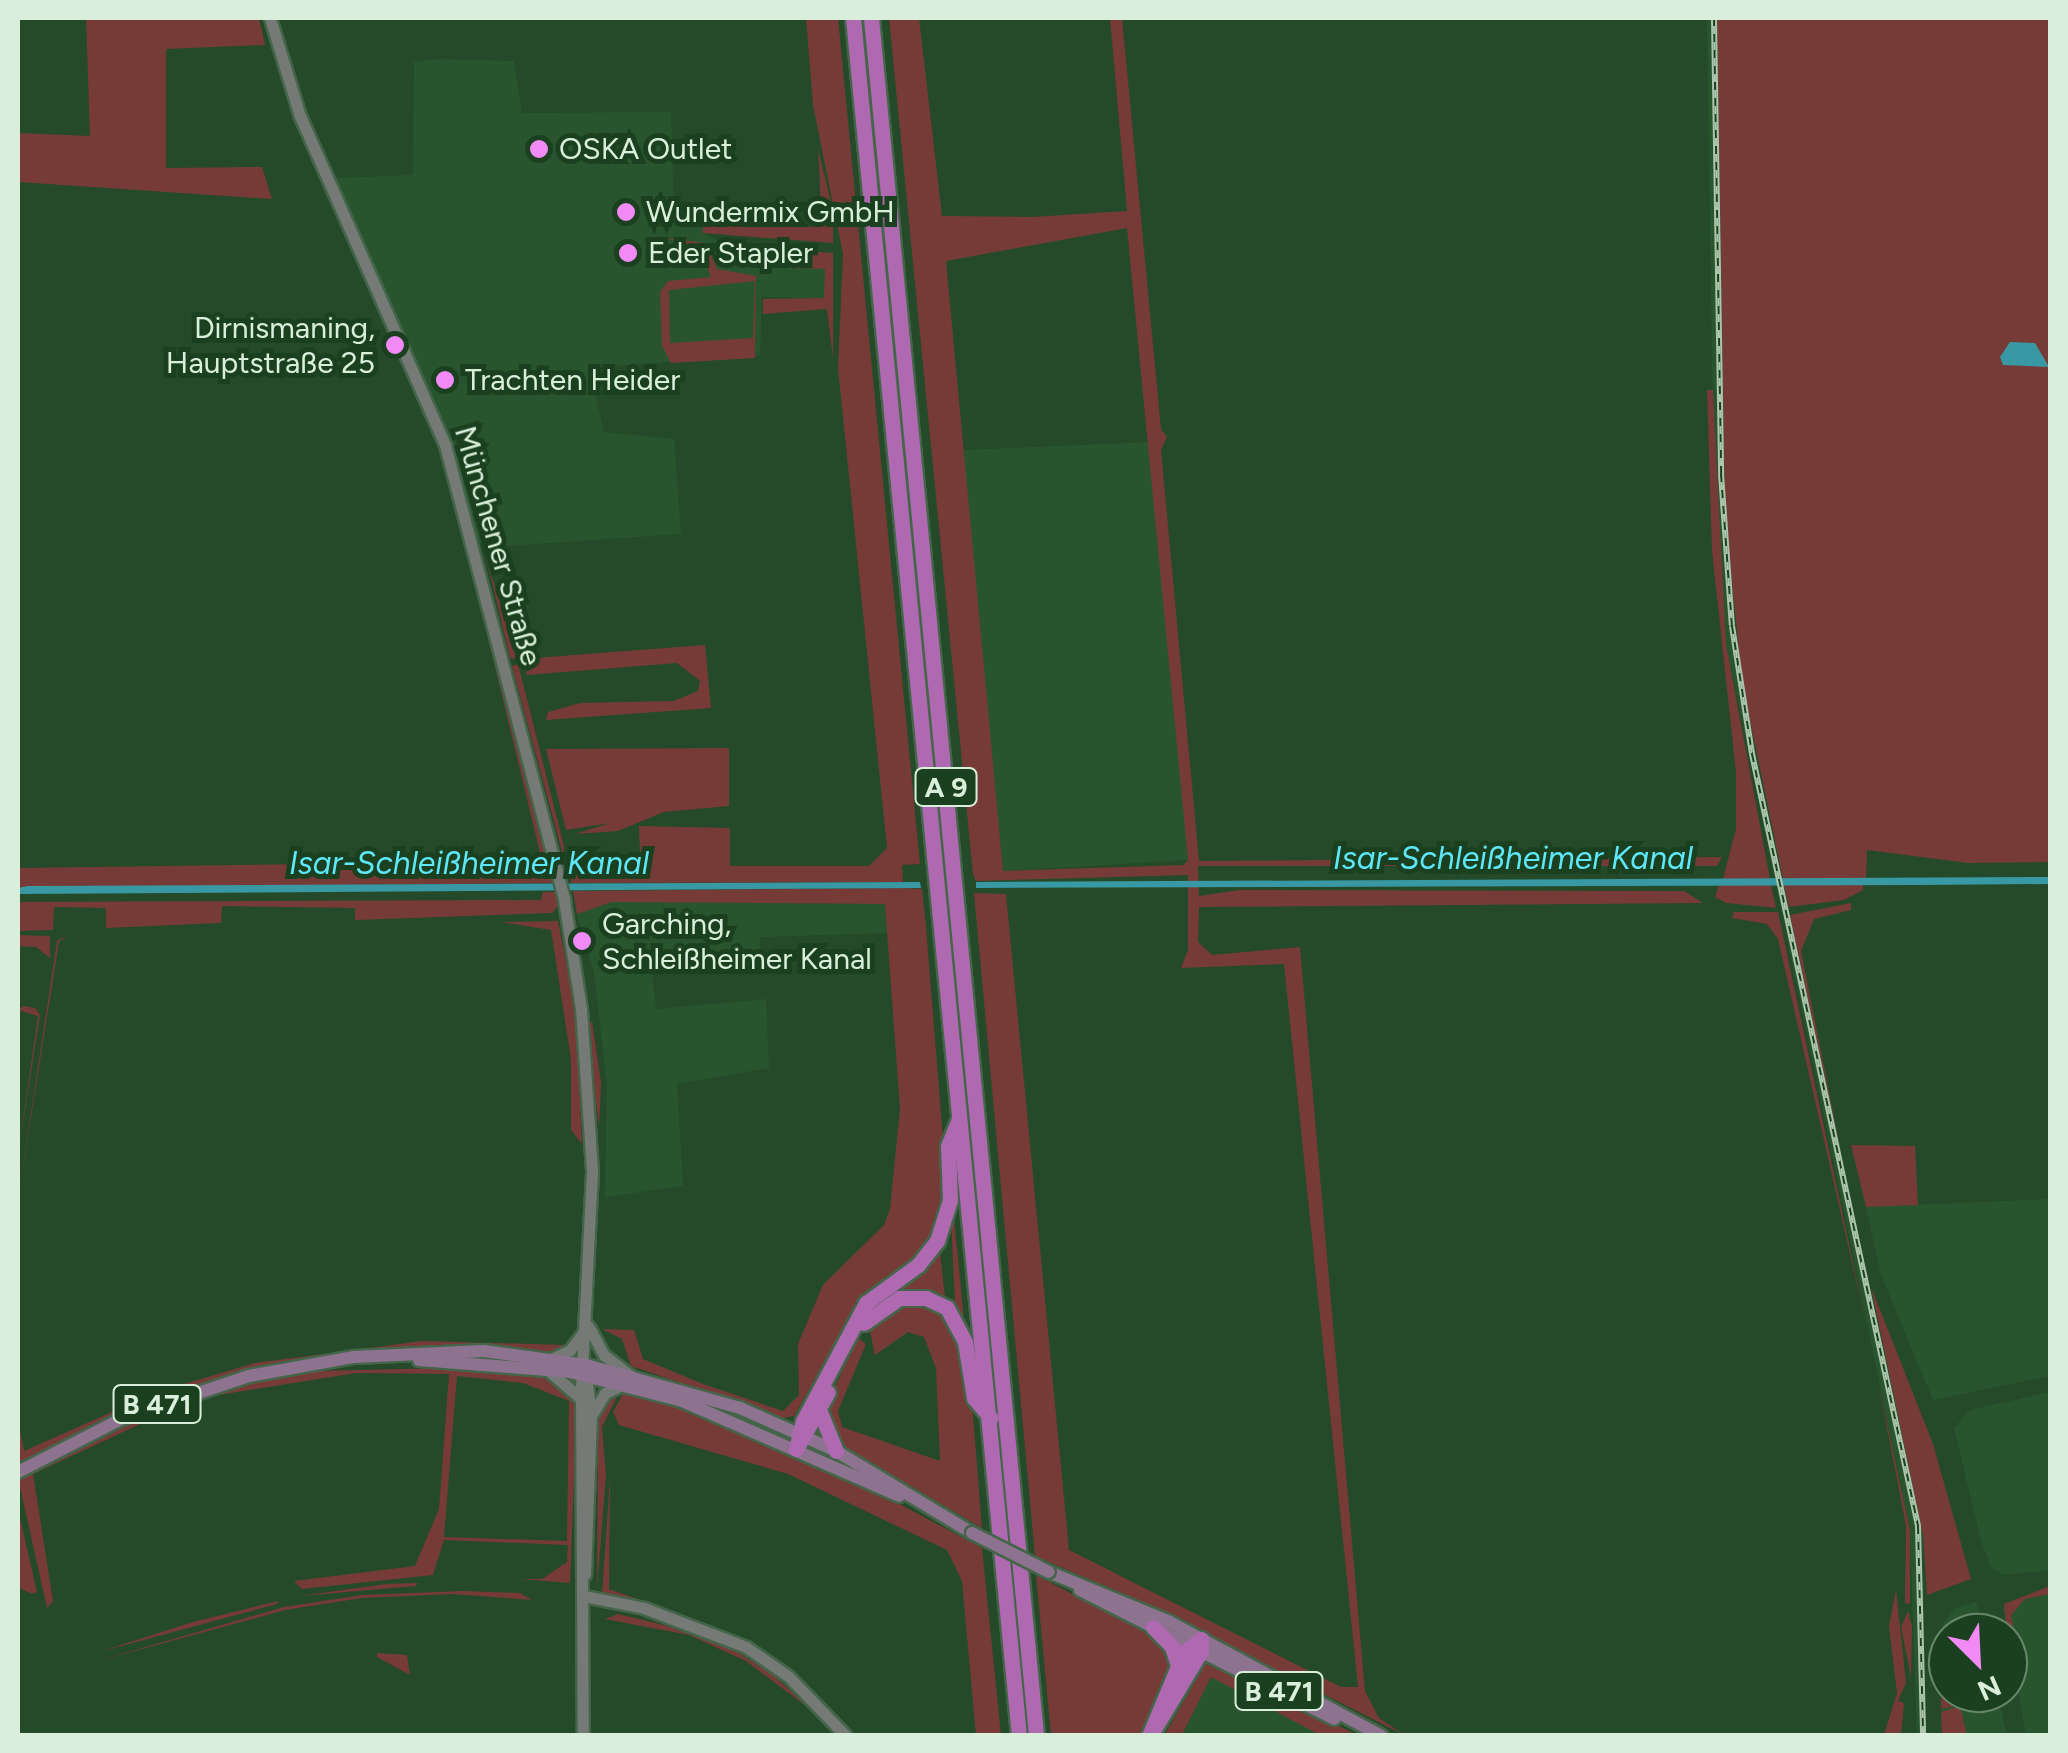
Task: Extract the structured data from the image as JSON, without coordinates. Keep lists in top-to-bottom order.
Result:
{
  "streets": {
    "highway": ["A 9"],
    "main road": ["Münchener Straße", "B 471"]
  },
  "water": ["Isar-Schleißheimer Kanal"],
  "places": [
    "OSKA Outlet",
    "Wundermix GmbH",
    "Eder Stapler",
    "Dirnismaning, Hauptstraße 25",
    "Trachten Heider",
    "Garching, Schleißheimer Kanal"
  ],
  "north": "bottom right"
}
